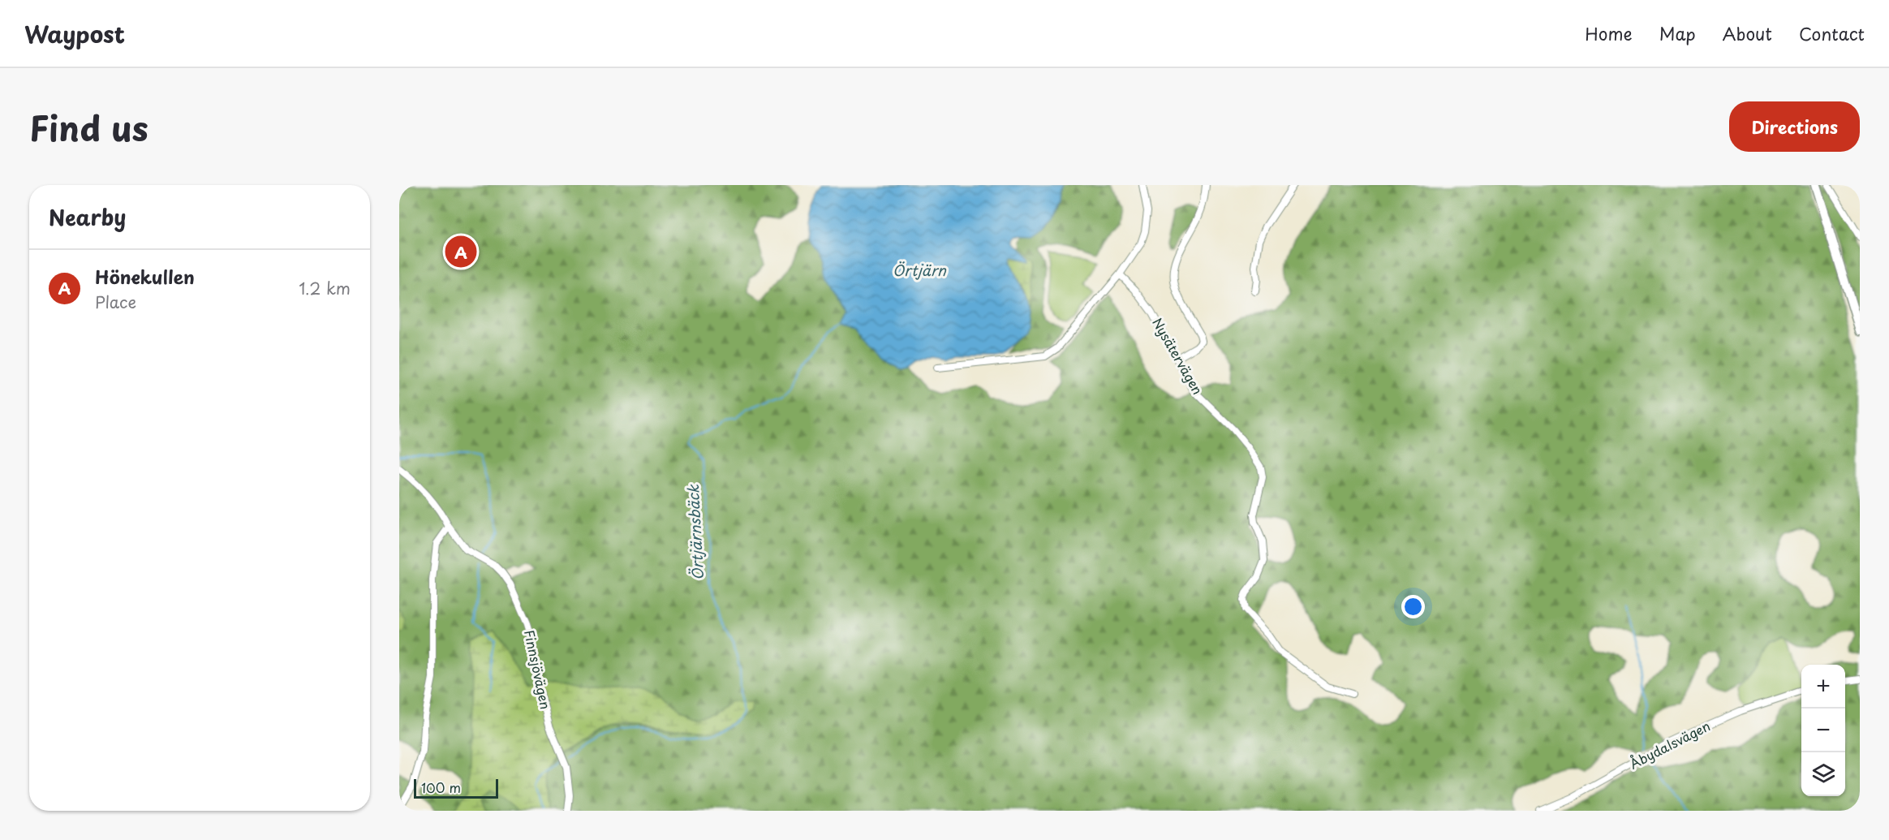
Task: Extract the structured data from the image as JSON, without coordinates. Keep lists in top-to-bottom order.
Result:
{
  "streets": {
    "street": ["Nysätervägen", "Finnsjövägen", "Åbydalsvägen"]
  },
  "water": ["Örtjärn", "Örtjärnsbäck"],
  "scale_bar": "100 m",
  "page": {
    "header": "Waypost",
    "nav": [
      "Home",
      "Map",
      "About",
      "Contact"
    ],
    "title": "Find us",
    "buttons": "Directions",
    "heading": "Nearby",
    "pins": "A",
    "list": [
      {
        "mark": "A",
        "name": "Hönekullen",
        "note": "Place",
        "value": "1.2 km"
      }
    ],
    "map_buttons": ["+", "−"],
    "scale": "100 m"
  }
}
